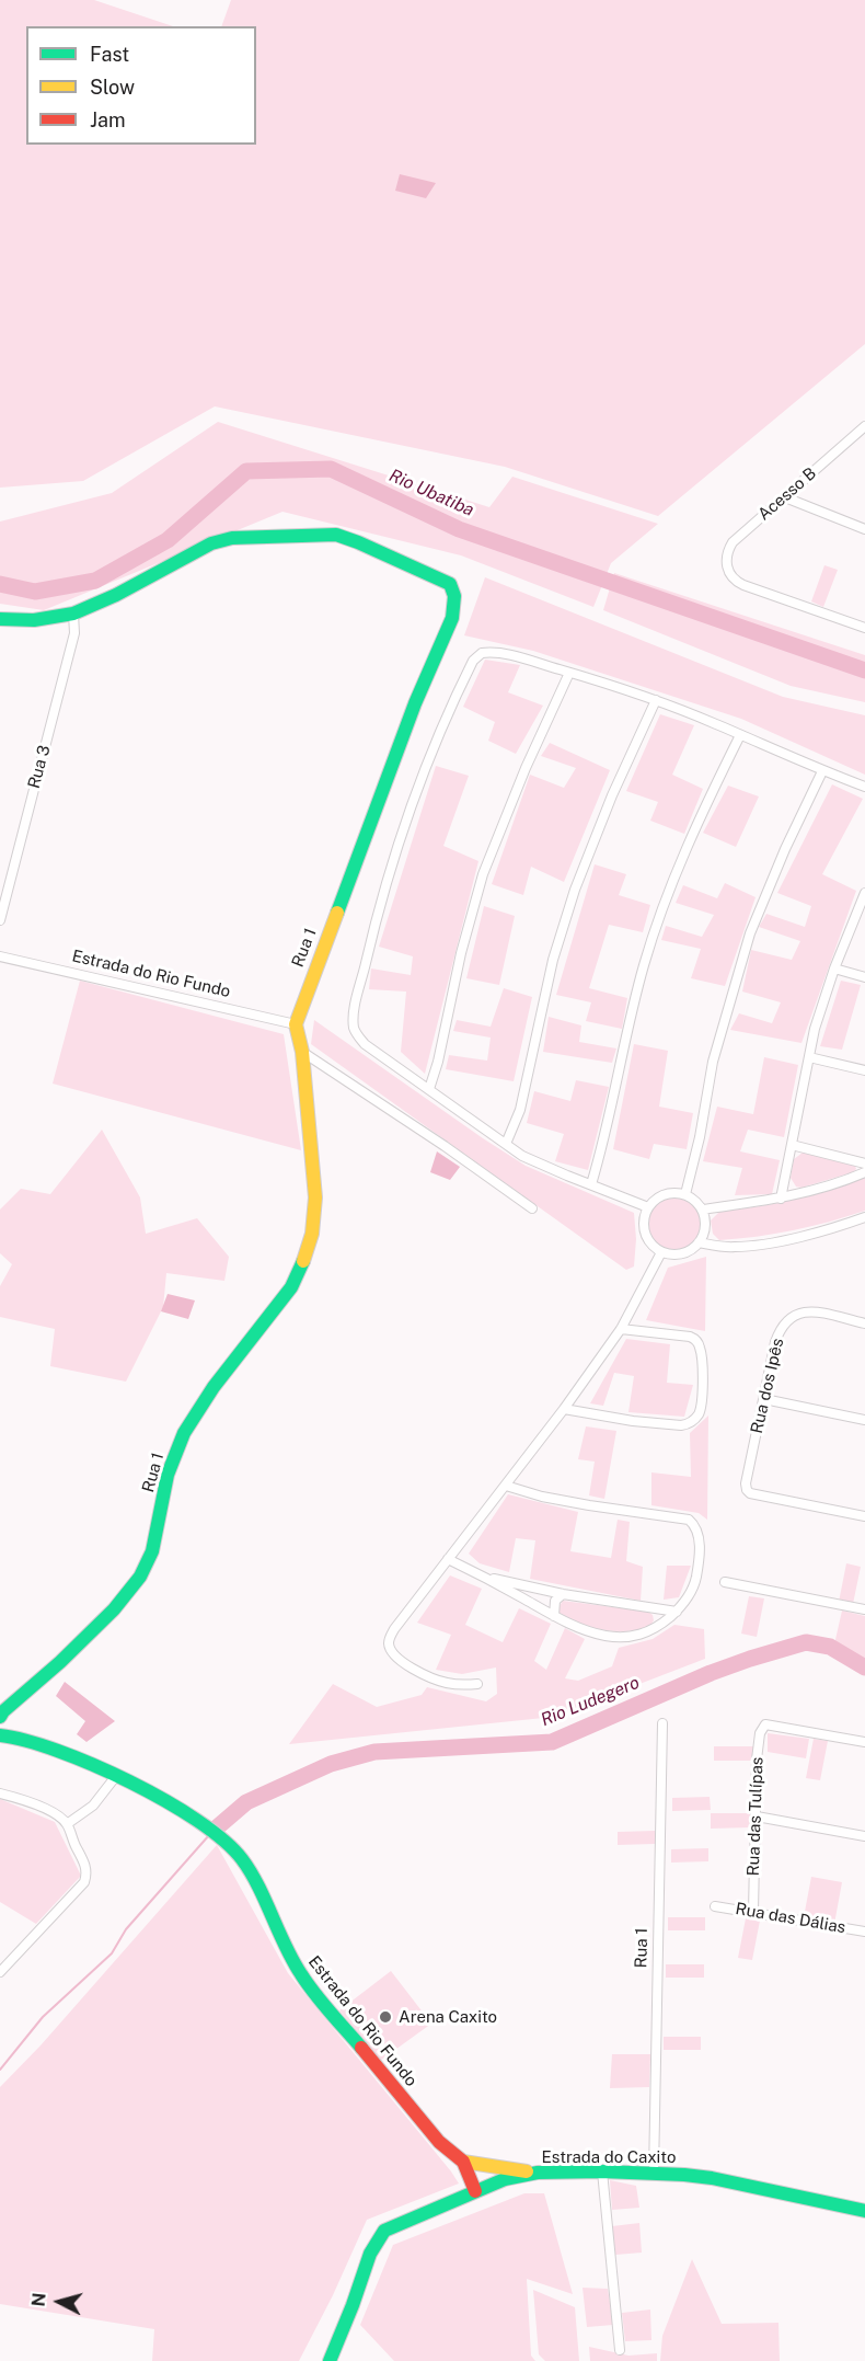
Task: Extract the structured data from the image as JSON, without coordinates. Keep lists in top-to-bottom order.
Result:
{
  "streets": {
    "street": [
      "Acesso B",
      "Rua 3",
      "Rua 1",
      "Estrada do Rio Fundo",
      "Rua dos Ipês",
      "Rua das Tulípas",
      "Rua das Dálias",
      "Estrada do Caxito"
    ]
  },
  "crossings": [
    ["Rua 3", "Rua 1"],
    ["Rua 1", "Estrada do Rio Fundo"],
    ["Rua 1", "Estrada do Caxito"],
    ["Estrada do Rio Fundo", "Estrada do Caxito"],
    ["Rua das Tulípas", "Rua das Dálias"]
  ],
  "water": ["Rio Ubatiba", "Rio Ludegero"],
  "places": ["Arena Caxito"],
  "legend": ["Fast", "Slow", "Jam"],
  "north": "left"
}
